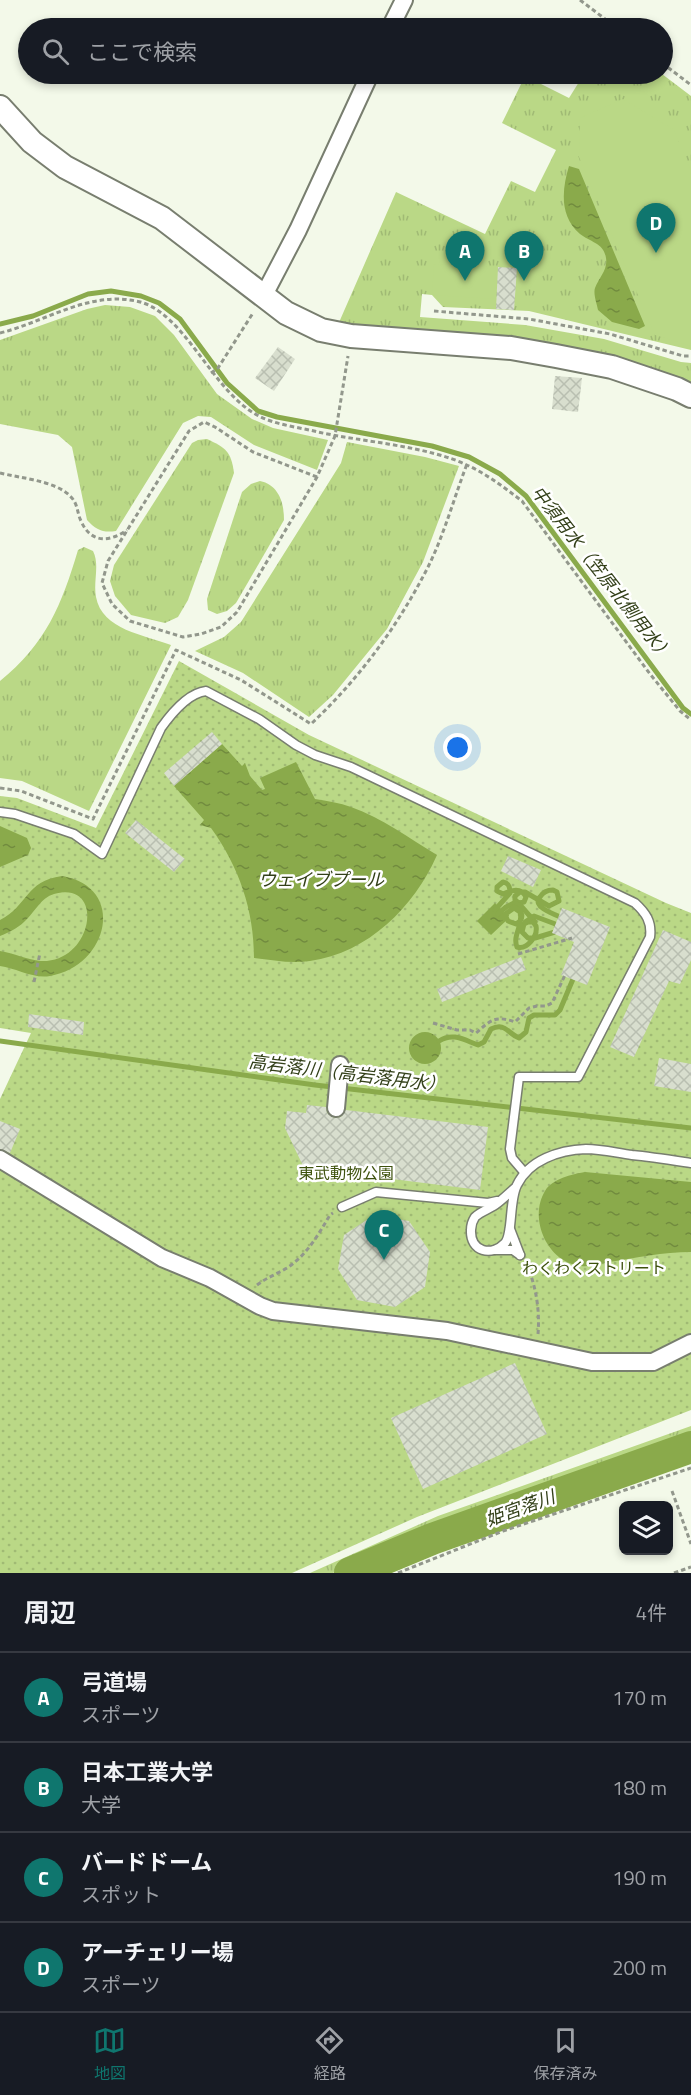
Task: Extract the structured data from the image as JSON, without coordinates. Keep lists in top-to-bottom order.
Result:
{
  "water": [
    "中須用水（笠原北側用水）",
    "ウェイブプール",
    "高岩落川（高岩落用水）",
    "姫宮落川"
  ],
  "parks": ["東武動物公園", "わくわくストリート"],
  "page": {
    "search": "ここで検索",
    "pins": [
      "D",
      "A",
      "B",
      "C"
    ],
    "heading": ["周辺", "4件"],
    "list": [
      {
        "mark": "A",
        "name": "弓道場",
        "note": "スポーツ",
        "value": "170 m"
      },
      {
        "mark": "B",
        "name": "日本工業大学",
        "note": "大学",
        "value": "180 m"
      },
      {
        "mark": "C",
        "name": "バードドーム",
        "note": "スポット",
        "value": "190 m"
      },
      {
        "mark": "D",
        "name": "アーチェリー場",
        "note": "スポーツ",
        "value": "200 m"
      }
    ],
    "nav": ["地図", "経路", "保存済み"]
  }
}
